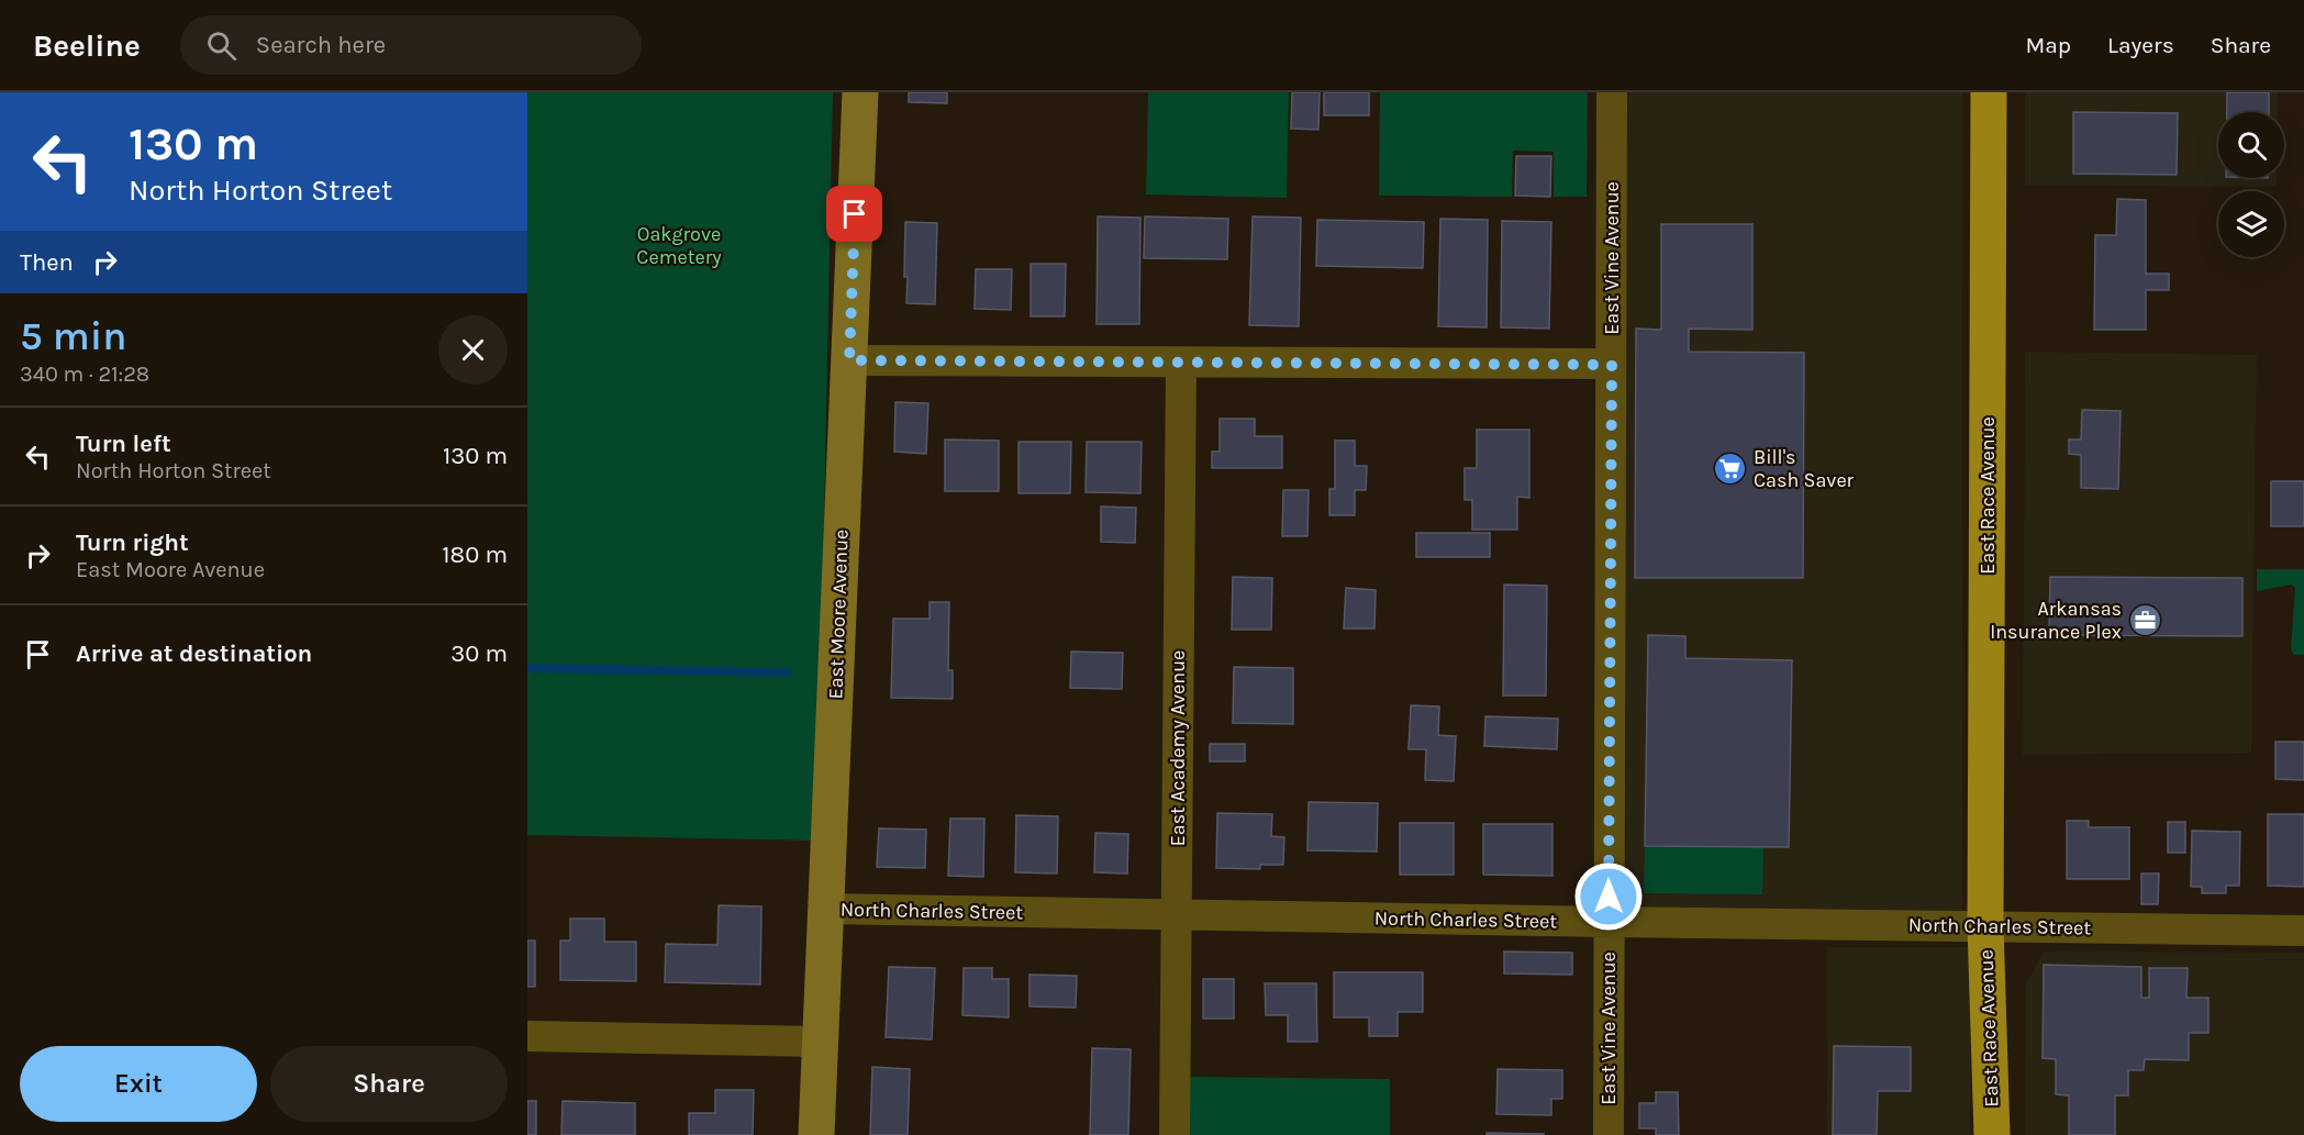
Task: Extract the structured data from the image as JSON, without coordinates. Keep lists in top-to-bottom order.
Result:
{
  "streets": {
    "main road": ["East Race Avenue"],
    "street": [
      "East Vine Avenue",
      "East Moore Avenue",
      "East Academy Avenue",
      "North Charles Street"
    ]
  },
  "crossings": [
    ["East Vine Avenue", "North Charles Street"],
    ["East Race Avenue", "North Charles Street"],
    ["East Moore Avenue", "North Charles Street"],
    ["East Academy Avenue", "North Charles Street"]
  ],
  "parks": ["Oakgrove Cemetery"],
  "places": {
    "supermarket": ["Bill's Cash Saver"],
    "office": ["Arkansas Insurance Plex"]
  },
  "page": {
    "header": "Beeline",
    "search": "Search here",
    "nav": ["Map", "Layers", "Share"],
    "turn": ["130 m", "North Horton Street"],
    "then": "Then",
    "heading": ["5 min", "340 m · 21:28"],
    "list": [
      {
        "name": "Turn left",
        "note": "North Horton Street",
        "value": "130 m"
      },
      {
        "name": "Turn right",
        "note": "East Moore Avenue",
        "value": "180 m"
      },
      {
        "name": "Arrive at destination",
        "value": "30 m"
      }
    ],
    "buttons": ["Exit", "Share"]
  }
}
